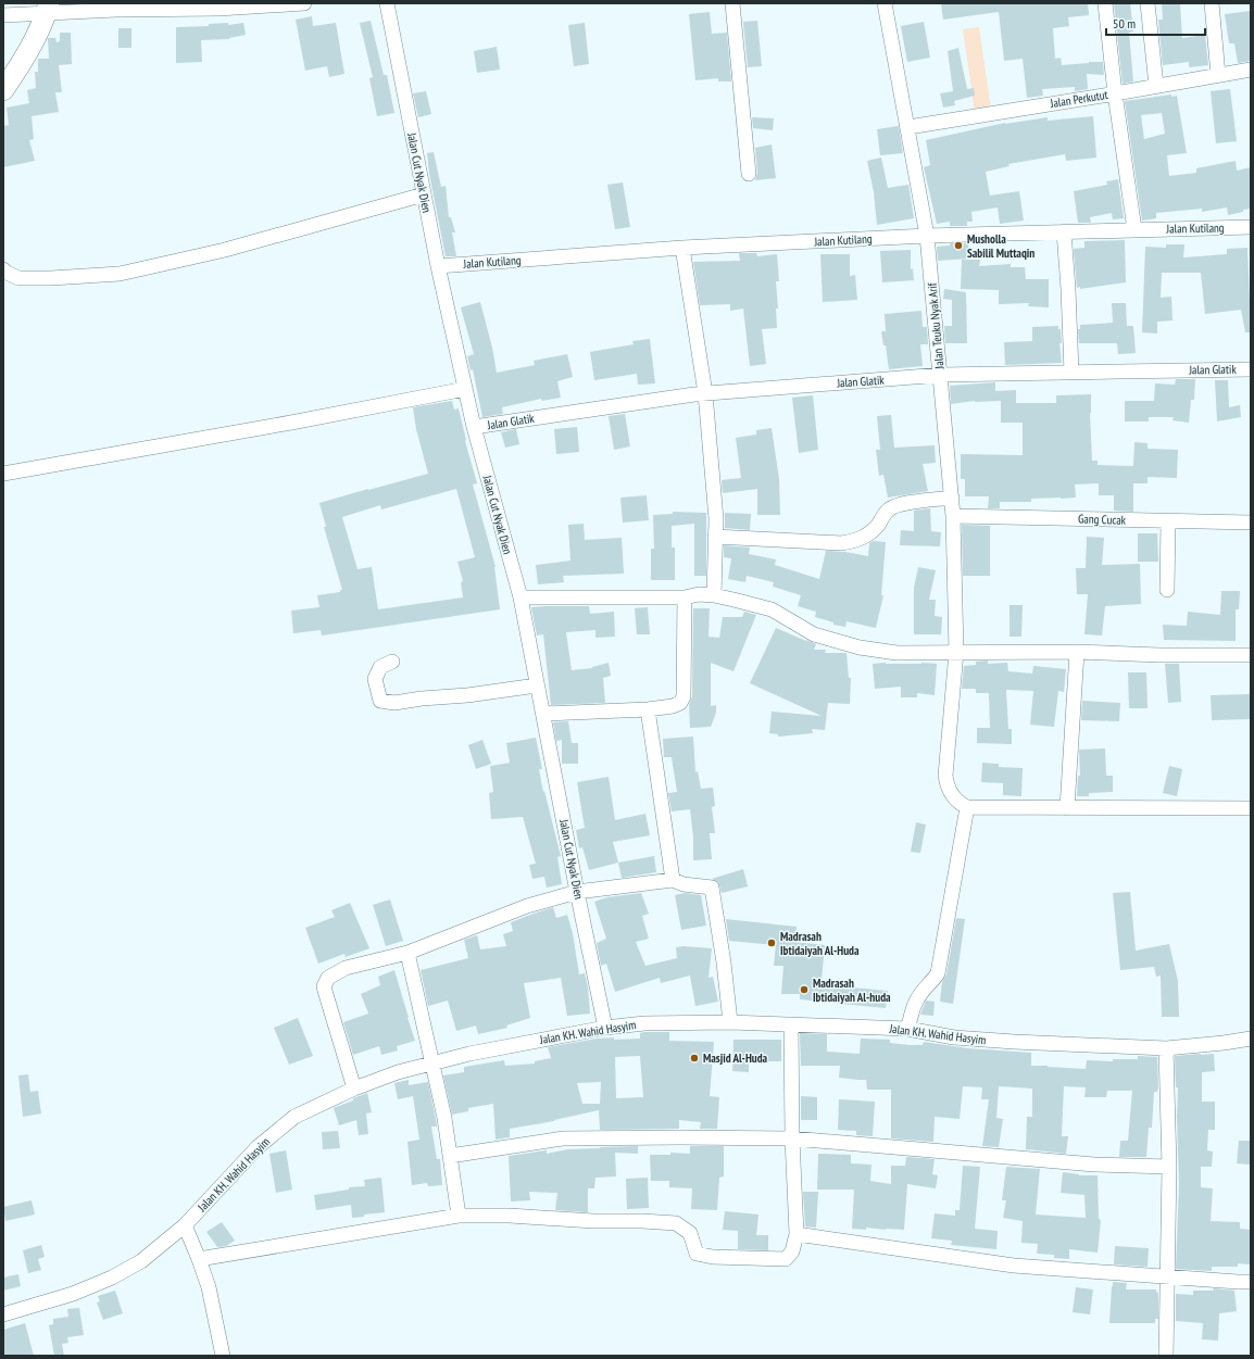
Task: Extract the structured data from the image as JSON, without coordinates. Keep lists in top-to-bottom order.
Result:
{
  "streets": {
    "street": [
      "Jalan Perkutut",
      "Jalan Cut Nyak Dien",
      "Jalan Kutilang",
      "Jalan Teuku Nyak Arif",
      "Jalan Glatik",
      "Gang Cucak",
      "Jalan KH. Wahid Hasyim"
    ]
  },
  "crossings": [
    ["Jalan Perkutut", "Jalan Teuku Nyak Arif"],
    ["Jalan Cut Nyak Dien", "Jalan Kutilang"],
    ["Jalan Cut Nyak Dien", "Jalan Glatik"],
    ["Jalan Cut Nyak Dien", "Jalan KH. Wahid Hasyim"],
    ["Jalan Kutilang", "Jalan Teuku Nyak Arif"],
    ["Jalan Teuku Nyak Arif", "Jalan Glatik"],
    ["Jalan Teuku Nyak Arif", "Gang Cucak"]
  ],
  "places": [
    "Musholla Sabilil Muttaqin",
    "Madrasah Ibtidaiyah Al-Huda",
    "Madrasah Ibtidaiyah Al-huda",
    "Masjid Al-Huda"
  ],
  "scale_bar": "50 m"
}
